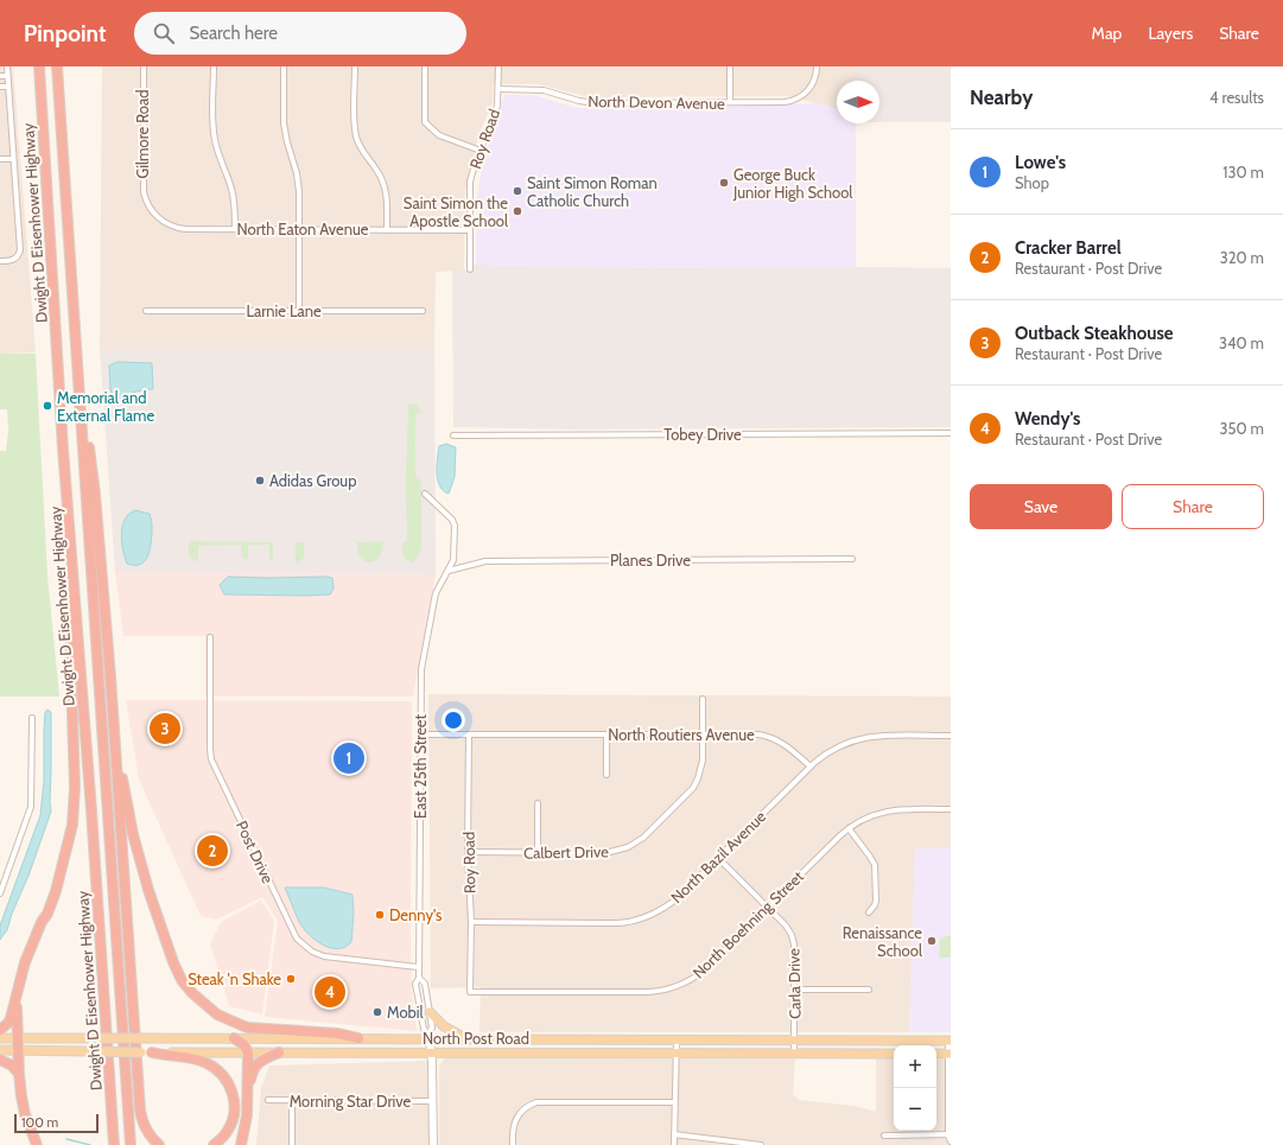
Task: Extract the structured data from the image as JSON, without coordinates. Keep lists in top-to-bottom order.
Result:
{
  "streets": {
    "highway": ["Dwight D Eisenhower Highway"],
    "main road": ["North Post Road"],
    "street": [
      "North Devon Avenue",
      "Gilmore Road",
      "Roy Road",
      "North Eaton Avenue",
      "Larnie Lane",
      "Tobey Drive",
      "Planes Drive",
      "North Routiers Avenue",
      "East 25th Street",
      "Post Drive",
      "Calbert Drive",
      "North Bazil Avenue",
      "North Boehning Street",
      "Carla Drive",
      "Morning Star Drive"
    ]
  },
  "crossings": [
    ["North Devon Avenue", "Roy Road"],
    ["Gilmore Road", "North Eaton Avenue"],
    ["Roy Road", "North Eaton Avenue"],
    ["Roy Road", "North Routiers Avenue"],
    ["Roy Road", "Calbert Drive"],
    ["Roy Road", "North Bazil Avenue"],
    ["Roy Road", "North Boehning Street"],
    ["Planes Drive", "East 25th Street"],
    ["North Routiers Avenue", "East 25th Street"],
    ["North Routiers Avenue", "Calbert Drive"],
    ["North Routiers Avenue", "North Bazil Avenue"],
    ["East 25th Street", "Post Drive"],
    ["East 25th Street", "North Post Road"],
    ["East 25th Street", "Morning Star Drive"],
    ["North Bazil Avenue", "Carla Drive"],
    ["North Boehning Street", "Carla Drive"],
    ["Carla Drive", "North Post Road"]
  ],
  "places": [
    "George Buck Junior High School",
    "Saint Simon Roman Catholic Church",
    "Saint Simon the Apostle School",
    "Memorial and External Flame",
    "Adidas Group",
    "Denny's",
    "Renaissance School",
    "Steak 'n Shake",
    "Mobil"
  ],
  "scale_bar": "100 m",
  "north": "right",
  "page": {
    "header": "Pinpoint",
    "search": "Search here",
    "nav": ["Map", "Layers", "Share"],
    "heading": ["Nearby", "4 results"],
    "list": [
      {
        "mark": "1",
        "name": "Lowe's",
        "note": "Shop",
        "value": "130 m"
      },
      {
        "mark": "2",
        "name": "Cracker Barrel",
        "note": "Restaurant · Post Drive",
        "value": "320 m"
      },
      {
        "mark": "3",
        "name": "Outback Steakhouse",
        "note": "Restaurant · Post Drive",
        "value": "340 m"
      },
      {
        "mark": "4",
        "name": "Wendy's",
        "note": "Restaurant · Post Drive",
        "value": "350 m"
      }
    ],
    "buttons": ["Save", "Share"],
    "pins": [
      "3",
      "1",
      "2",
      "4"
    ],
    "map_buttons": ["+", "−"],
    "scale": "100 m"
  }
}
